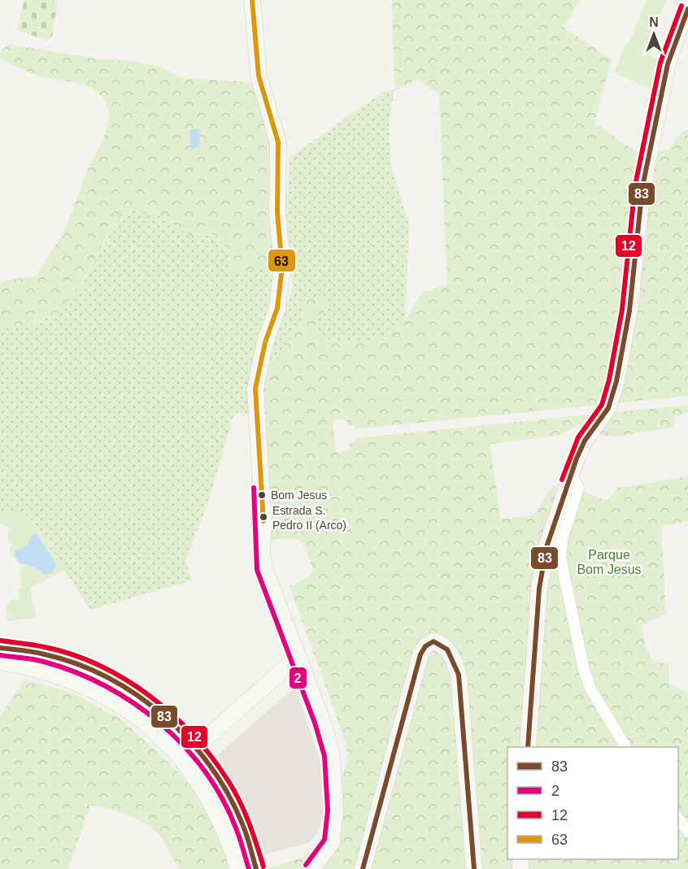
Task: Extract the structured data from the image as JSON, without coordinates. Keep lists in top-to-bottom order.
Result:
{
  "parks": ["Parque Bom Jesus"],
  "places": ["Bom Jesus", "Estrada S. Pedro II (Arco)"],
  "lines": [
    "transit line 63",
    "transit line 12",
    "transit line 83",
    "transit line 2"
  ],
  "legend": [
    "83",
    "2",
    "12",
    "63"
  ],
  "north": "top"
}
